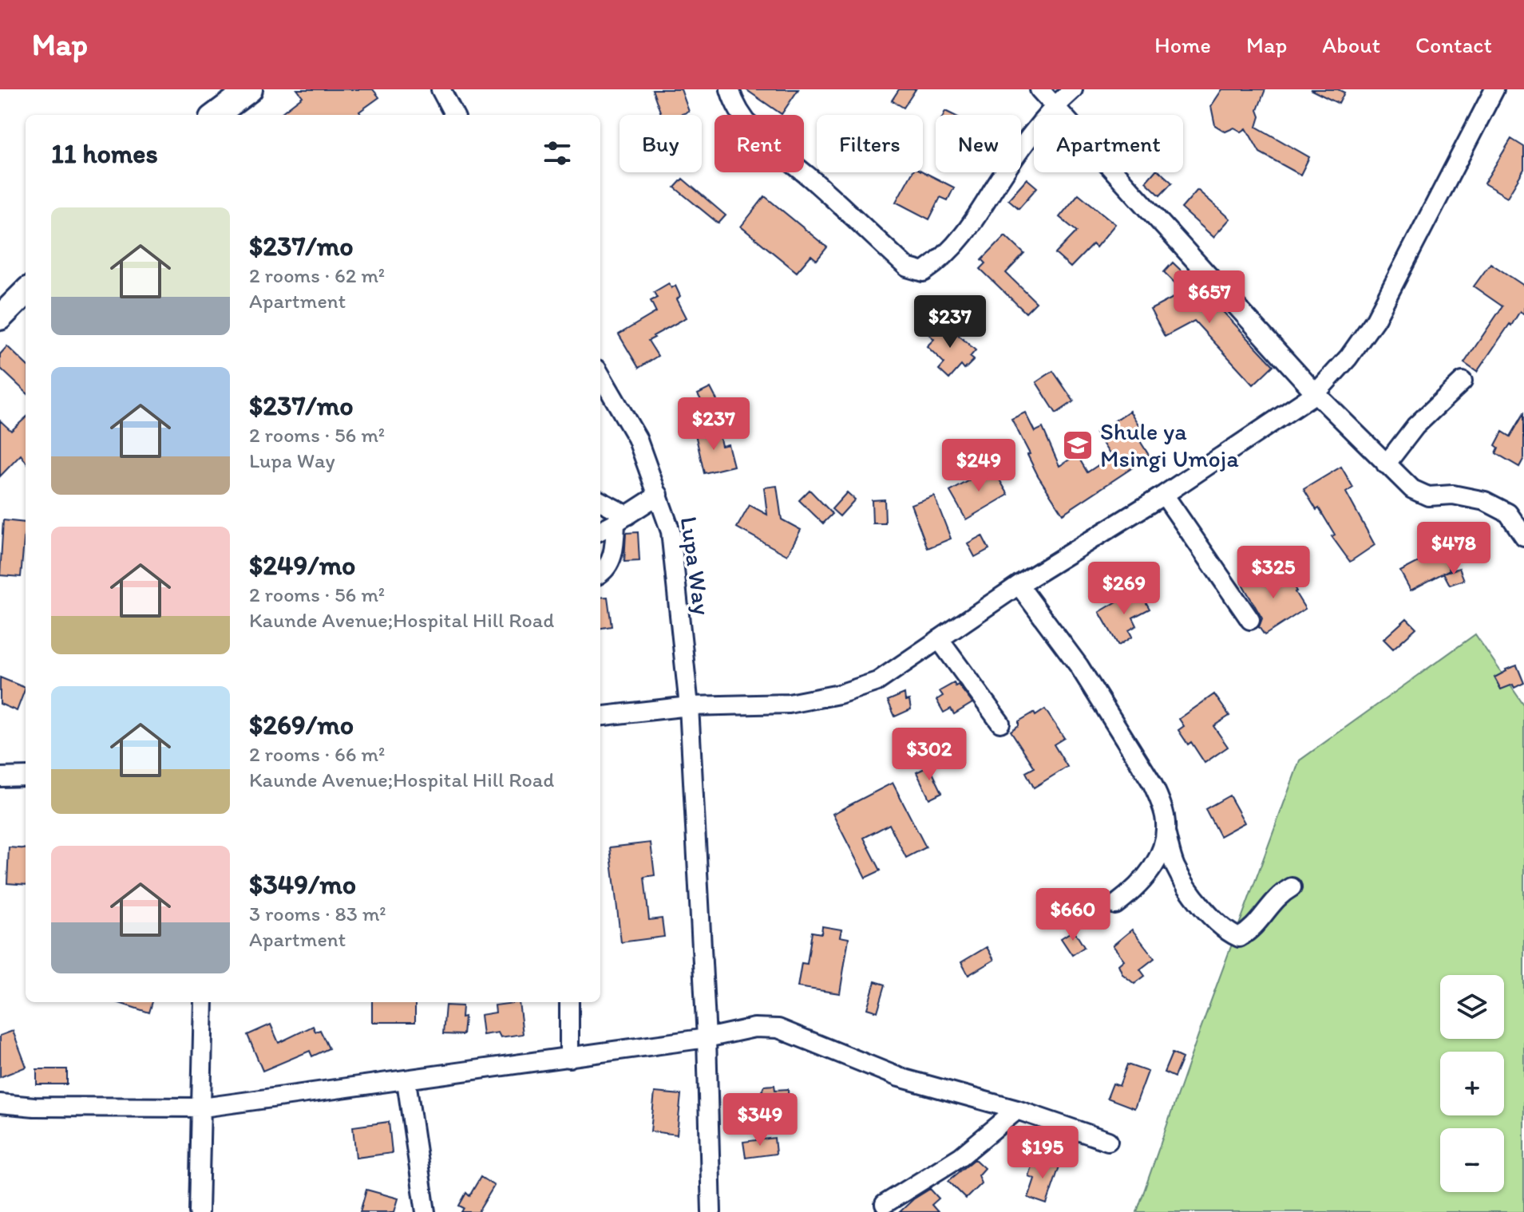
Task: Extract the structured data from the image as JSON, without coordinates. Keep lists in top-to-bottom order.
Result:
{
  "streets": {
    "street": ["Lupa Way"]
  },
  "places": {
    "school or university": ["Shule ya Msingi Umoja"]
  },
  "page": {
    "header": "Map",
    "nav": [
      "Home",
      "Map",
      "About",
      "Contact"
    ],
    "chip": [
      "Buy",
      "Rent",
      "Filters",
      "New",
      "Apartment"
    ],
    "heading": "11 homes",
    "list": [
      {
        "name": "$237/mo",
        "note": "2 rooms · 62 m² · Apartment"
      },
      {
        "name": "$237/mo",
        "note": "2 rooms · 56 m² · Lupa Way"
      },
      {
        "name": "$249/mo",
        "note": "2 rooms · 56 m² · Kaunde Avenue;Hospital Hill Road"
      },
      {
        "name": "$269/mo",
        "note": "2 rooms · 66 m² · Kaunde Avenue;Hospital Hill Road"
      },
      {
        "name": "$349/mo",
        "note": "3 rooms · 83 m² · Apartment"
      }
    ],
    "price": [
      "$657",
      "$237",
      "$237",
      "$249",
      "$478",
      "$325",
      "$269",
      "$302",
      "$660",
      "$349",
      "$195"
    ],
    "map_buttons": ["+", "−"]
  }
}
